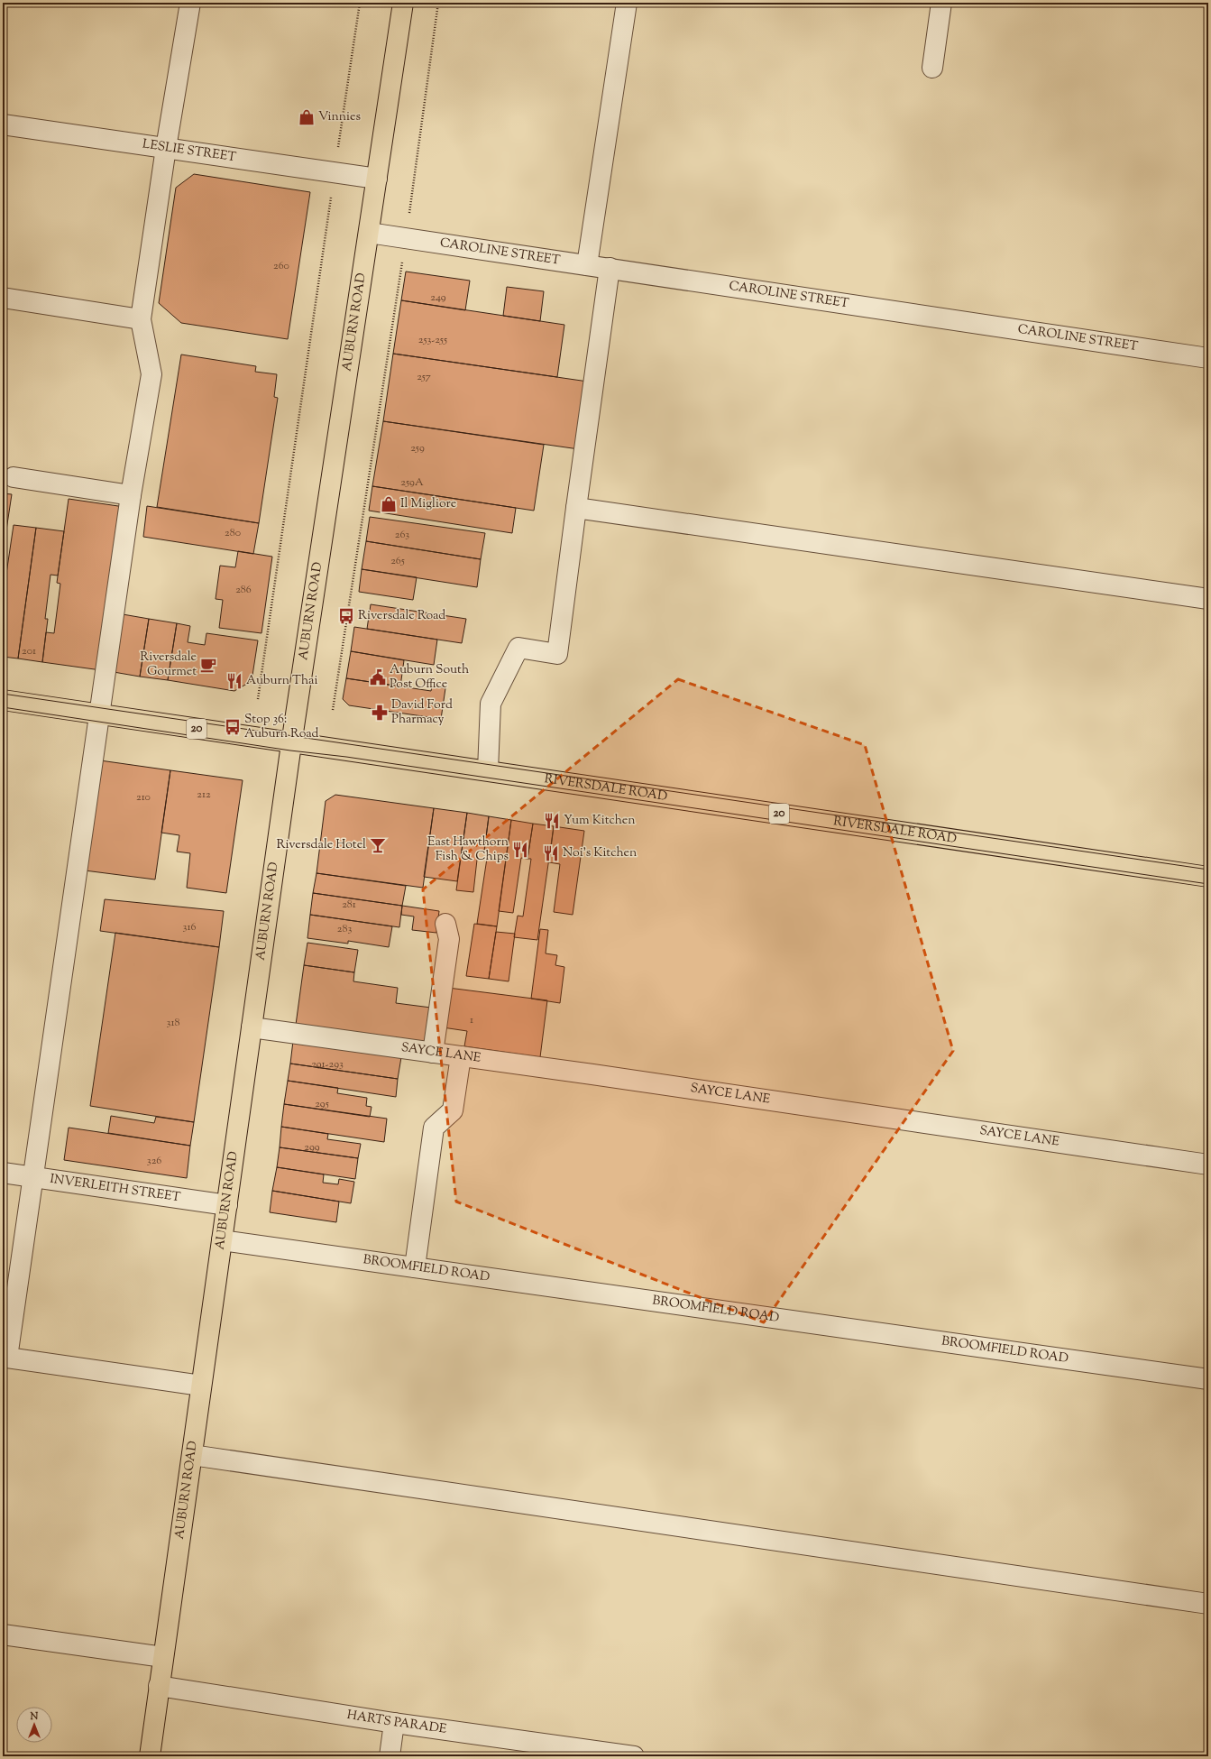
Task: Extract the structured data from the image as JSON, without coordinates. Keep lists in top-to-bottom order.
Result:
{
  "streets": {
    "main road": ["AUBURN ROAD", "20", "RIVERSDALE ROAD"],
    "street": [
      "LESLIE STREET",
      "CAROLINE STREET",
      "SAYCE LANE",
      "INVERLEITH STREET",
      "BROOMFIELD ROAD",
      "HARTS PARADE"
    ]
  },
  "crossings": [
    ["LESLIE STREET", "AUBURN ROAD"],
    ["CAROLINE STREET", "AUBURN ROAD"],
    ["AUBURN ROAD", "RIVERSDALE ROAD"],
    ["AUBURN ROAD", "SAYCE LANE"],
    ["AUBURN ROAD", "INVERLEITH STREET"],
    ["AUBURN ROAD", "BROOMFIELD ROAD"],
    ["AUBURN ROAD", "HARTS PARADE"]
  ],
  "places": {
    "shop": ["Vinnies", "Il Migliore"],
    "bus stop": ["Riversdale Road", "Stop 36: Auburn Road"],
    "cafe": ["Riversdale Gourmet"],
    "public building": ["Auburn South Post Office"],
    "restaurant": [
      "Auburn Thai",
      "Yum Kitchen",
      "East Hawthorn Fish & Chips",
      "Noi's Kitchen"
    ],
    "pharmacy": ["David Ford Pharmacy"],
    "bar": ["Riversdale Hotel"]
  },
  "house_numbers": [
    "260",
    "249",
    "253-255",
    "257",
    "259",
    "259A",
    "280",
    "263",
    "265",
    "286",
    "201",
    "212",
    "210",
    "281",
    "316",
    "283",
    "1",
    "318",
    "291-293",
    "295",
    "299",
    "326"
  ],
  "north": "top"
}
